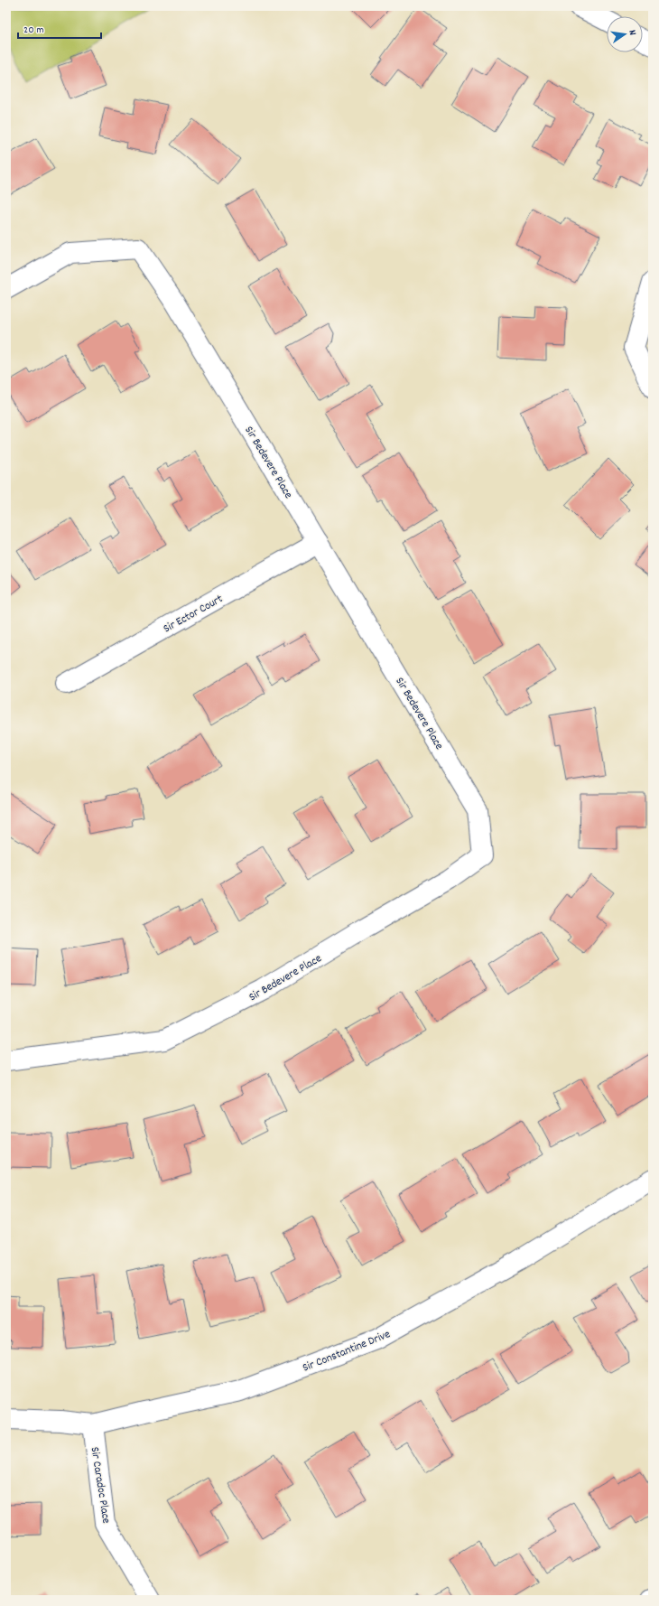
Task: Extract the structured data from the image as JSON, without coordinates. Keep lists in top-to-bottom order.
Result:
{
  "streets": {
    "street": [
      "Sir Bedevere Place",
      "Sir Ector Court",
      "Sir Constantine Drive",
      "Sir Caradoc Place"
    ]
  },
  "crossings": [
    ["Sir Bedevere Place", "Sir Ector Court"],
    ["Sir Constantine Drive", "Sir Caradoc Place"]
  ],
  "scale_bar": "20 m",
  "north": "right"
}
